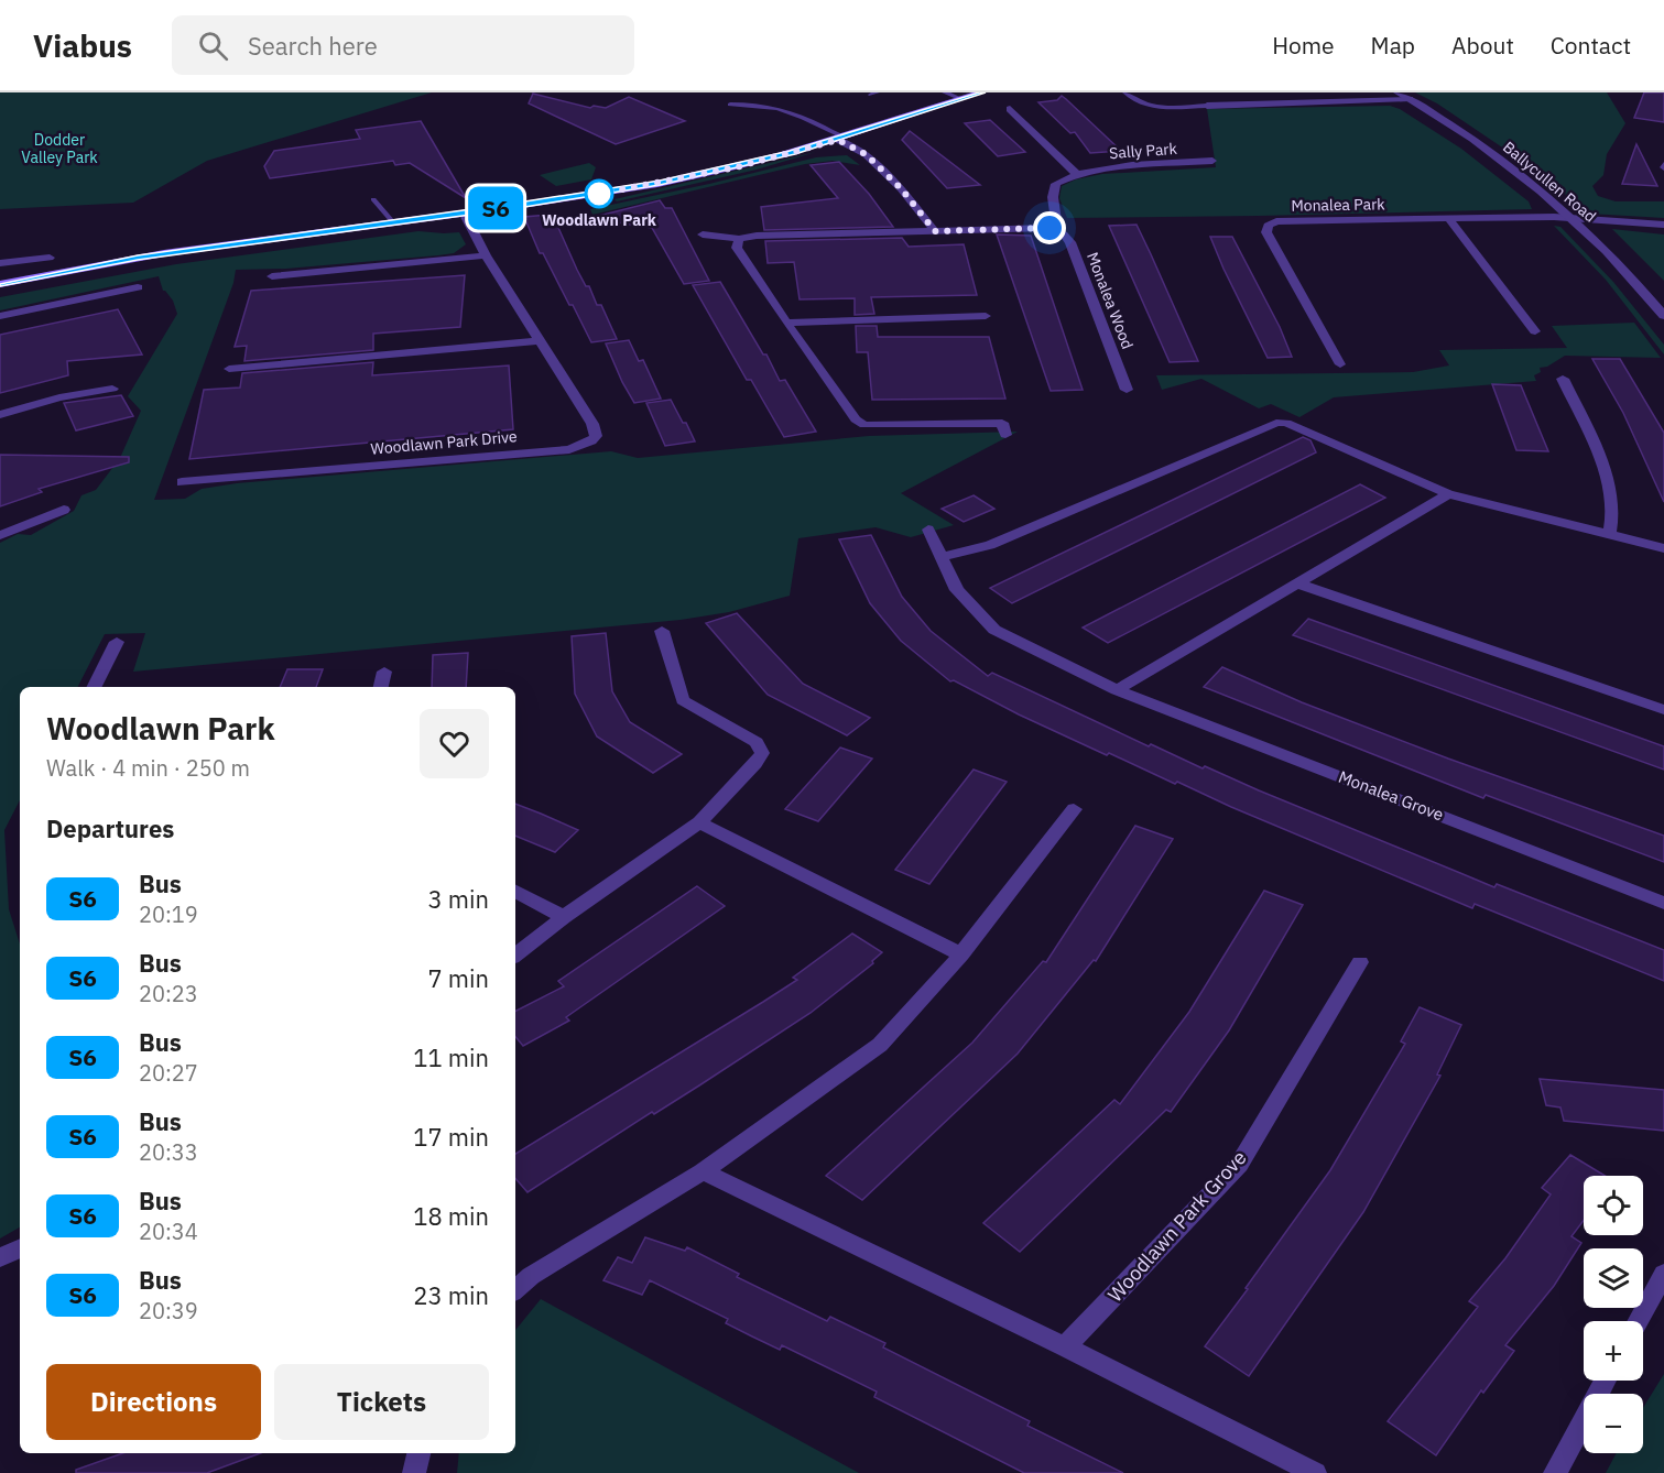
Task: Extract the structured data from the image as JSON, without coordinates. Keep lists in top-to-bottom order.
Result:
{
  "streets": {
    "street": [
      "Sally Park",
      "Ballycullen Road",
      "Monalea Park",
      "Monalea Wood",
      "Woodlawn Park Drive",
      "Monalea Grove",
      "Woodlawn Park Grove"
    ]
  },
  "crossings": [
    ["Ballycullen Road", "Monalea Park"]
  ],
  "parks": ["Dodder Valley Park"],
  "places": ["Woodlawn Park"],
  "lines": ["bus line S6"],
  "page": {
    "header": "Viabus",
    "search": "Search here",
    "nav": [
      "Home",
      "Map",
      "About",
      "Contact"
    ],
    "on_map": "S6",
    "heading": [
      ["Woodlawn Park", "Walk · 4 min · 250 m"],
      "Departures"
    ],
    "list": [
      {
        "mark": "S6",
        "name": "Bus",
        "note": "20:19",
        "value": "3 min"
      },
      {
        "mark": "S6",
        "name": "Bus",
        "note": "20:23",
        "value": "7 min"
      },
      {
        "mark": "S6",
        "name": "Bus",
        "note": "20:27",
        "value": "11 min"
      },
      {
        "mark": "S6",
        "name": "Bus",
        "note": "20:33",
        "value": "17 min"
      },
      {
        "mark": "S6",
        "name": "Bus",
        "note": "20:34",
        "value": "18 min"
      },
      {
        "mark": "S6",
        "name": "Bus",
        "note": "20:39",
        "value": "23 min"
      }
    ],
    "map_buttons": ["+", "−"],
    "buttons": ["Directions", "Tickets"]
  }
}
